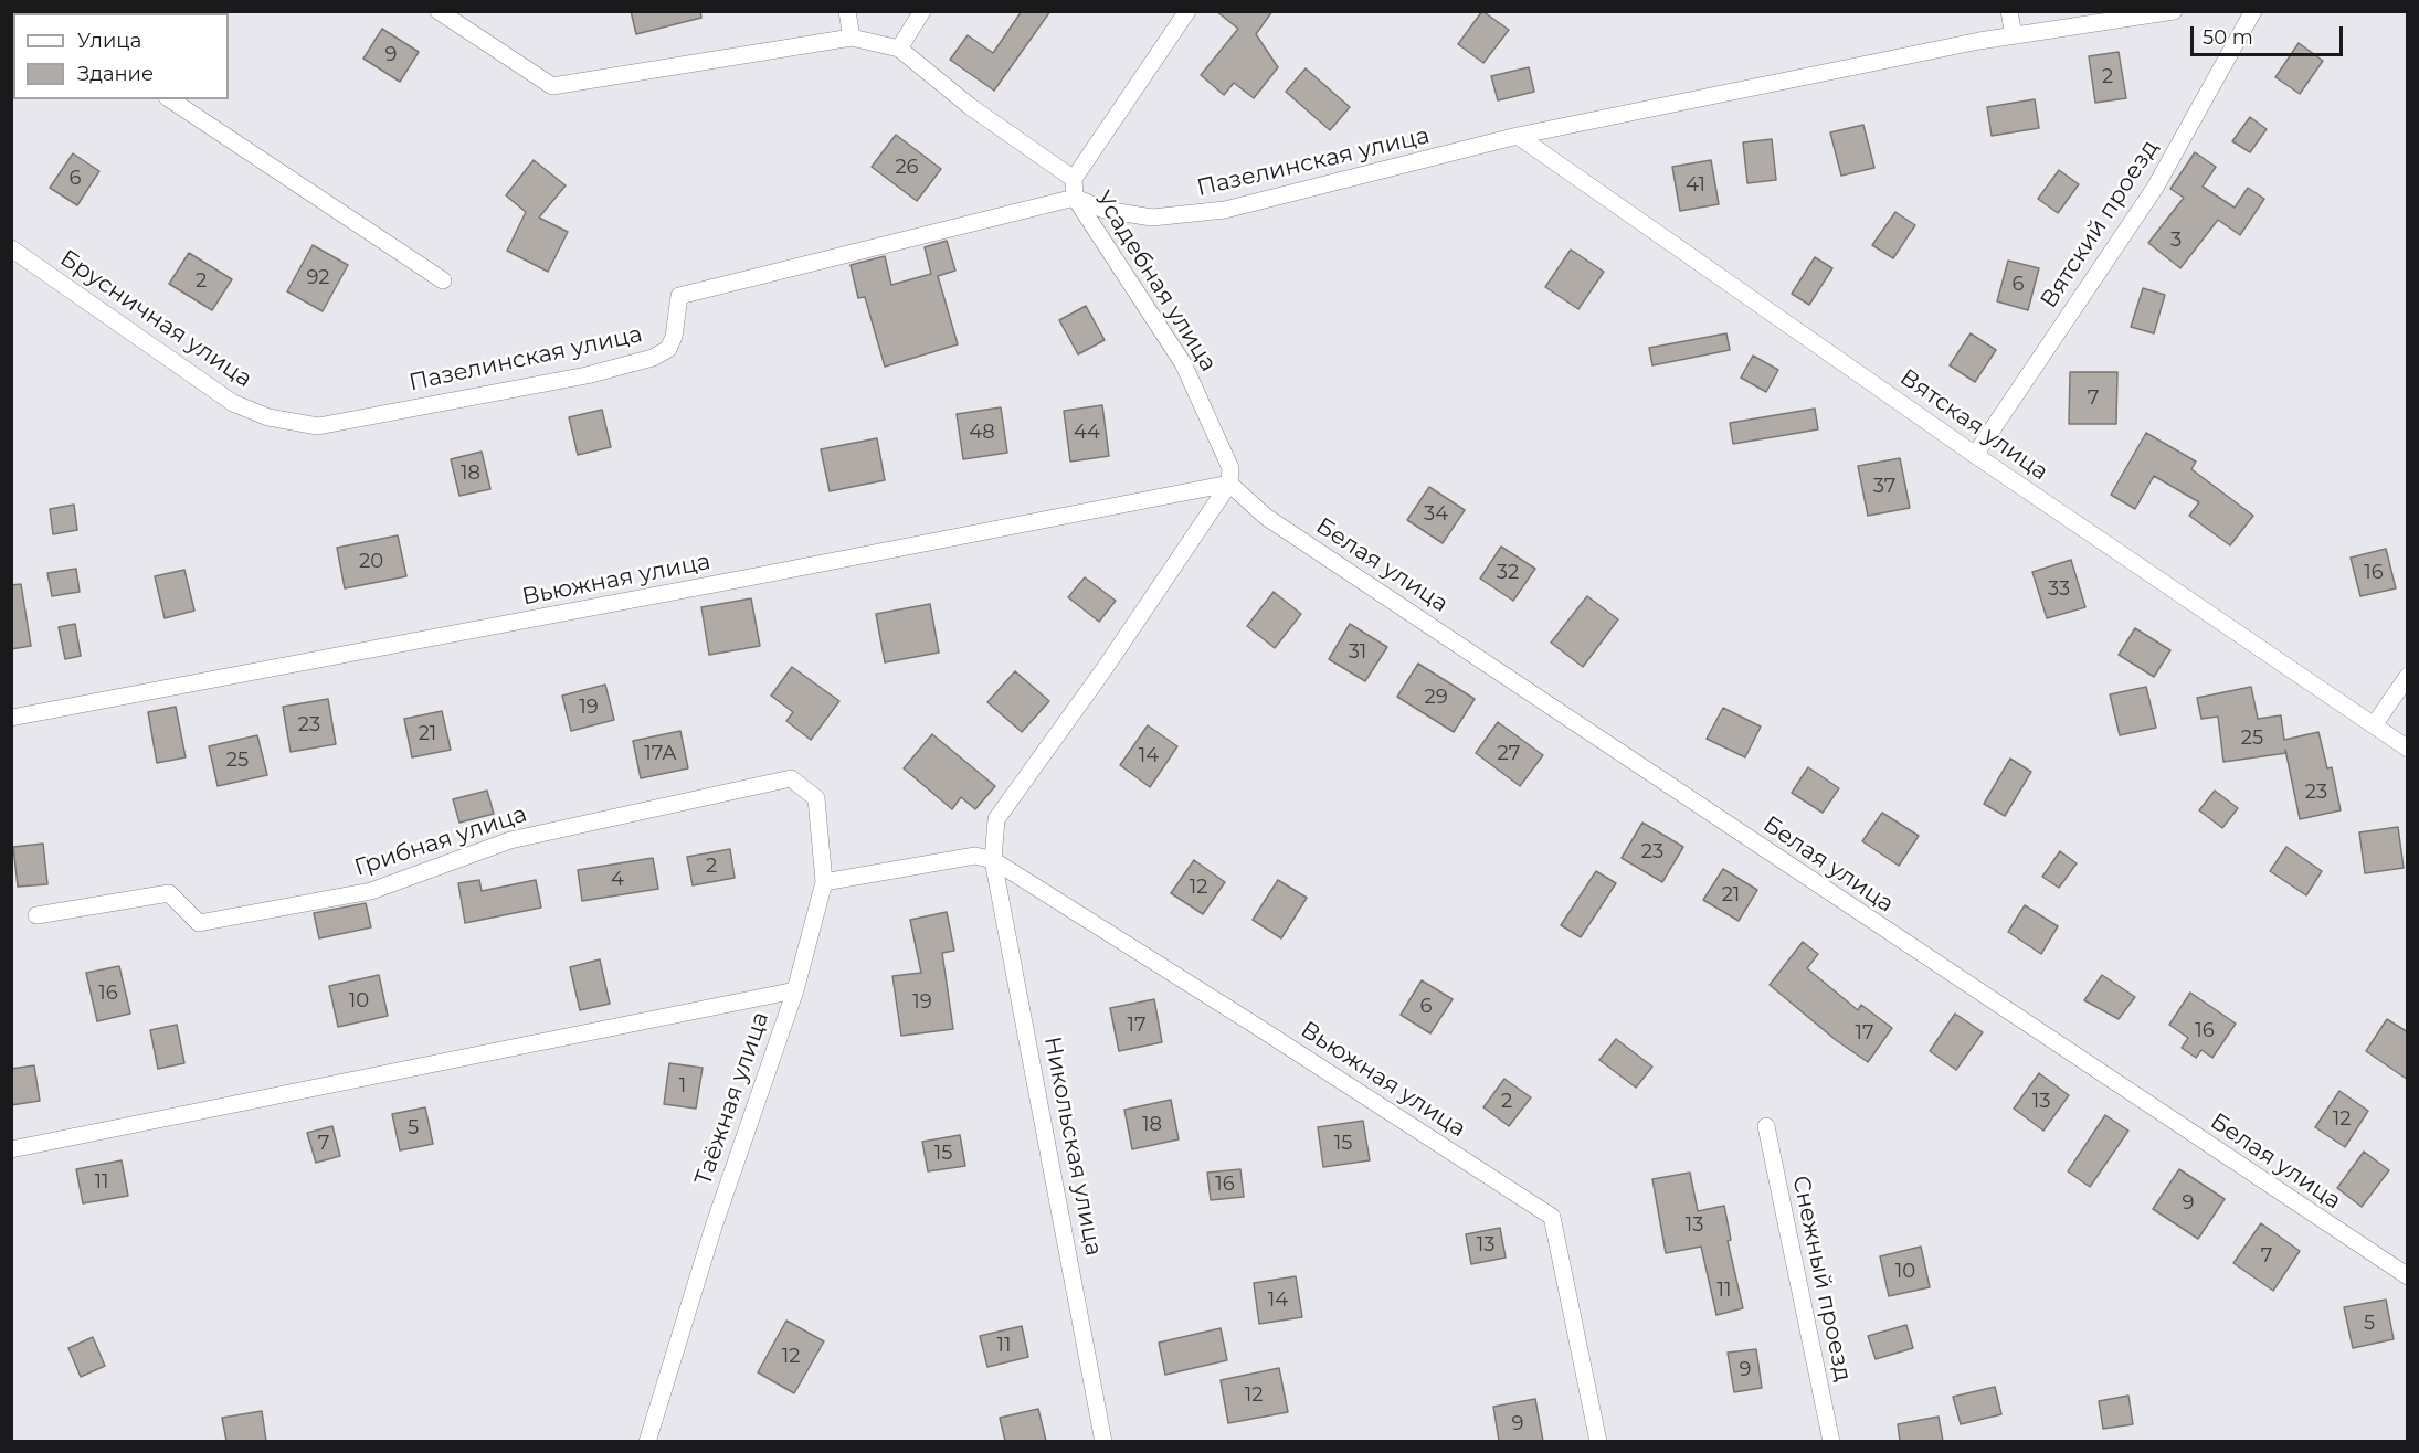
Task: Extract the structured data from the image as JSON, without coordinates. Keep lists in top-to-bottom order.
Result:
{
  "streets": {
    "street": [
      "Пазелинская улица",
      "Вятский проезд",
      "Усадебная улица",
      "Брусничная улица",
      "Вятская улица",
      "Белая улица",
      "Вьюжная улица",
      "Грибная улица",
      "Таёжная улица",
      "Никольская улица",
      "Снежный проезд"
    ]
  },
  "crossings": [
    ["Пазелинская улица", "Усадебная улица"],
    ["Пазелинская улица", "Брусничная улица"],
    ["Пазелинская улица", "Вятская улица"],
    ["Вятский проезд", "Вятская улица"],
    ["Усадебная улица", "Белая улица"],
    ["Усадебная улица", "Вьюжная улица"],
    ["Усадебная улица", "Никольская улица"],
    ["Белая улица", "Вьюжная улица"],
    ["Белая улица", "Никольская улица"],
    ["Вьюжная улица", "Никольская улица"],
    ["Грибная улица", "Таёжная улица"]
  ],
  "house_numbers": [
    "9",
    "2",
    "26",
    "6",
    "41",
    "3",
    "92",
    "2",
    "6",
    "7",
    "48",
    "44",
    "18",
    "37",
    "34",
    "20",
    "32",
    "16",
    "33",
    "31",
    "29",
    "19",
    "23",
    "21",
    "25",
    "17А",
    "27",
    "14",
    "25",
    "23",
    "23",
    "2",
    "4",
    "12",
    "21",
    "16",
    "10",
    "19",
    "6",
    "17",
    "16",
    "17",
    "1",
    "2",
    "13",
    "12",
    "18",
    "5",
    "7",
    "15",
    "15",
    "11",
    "16",
    "9",
    "13",
    "13",
    "7",
    "10",
    "11",
    "14",
    "5",
    "11",
    "12",
    "9",
    "12",
    "9"
  ],
  "legend": ["Улица", "Здание"],
  "scale_bar": "50 m"
}
